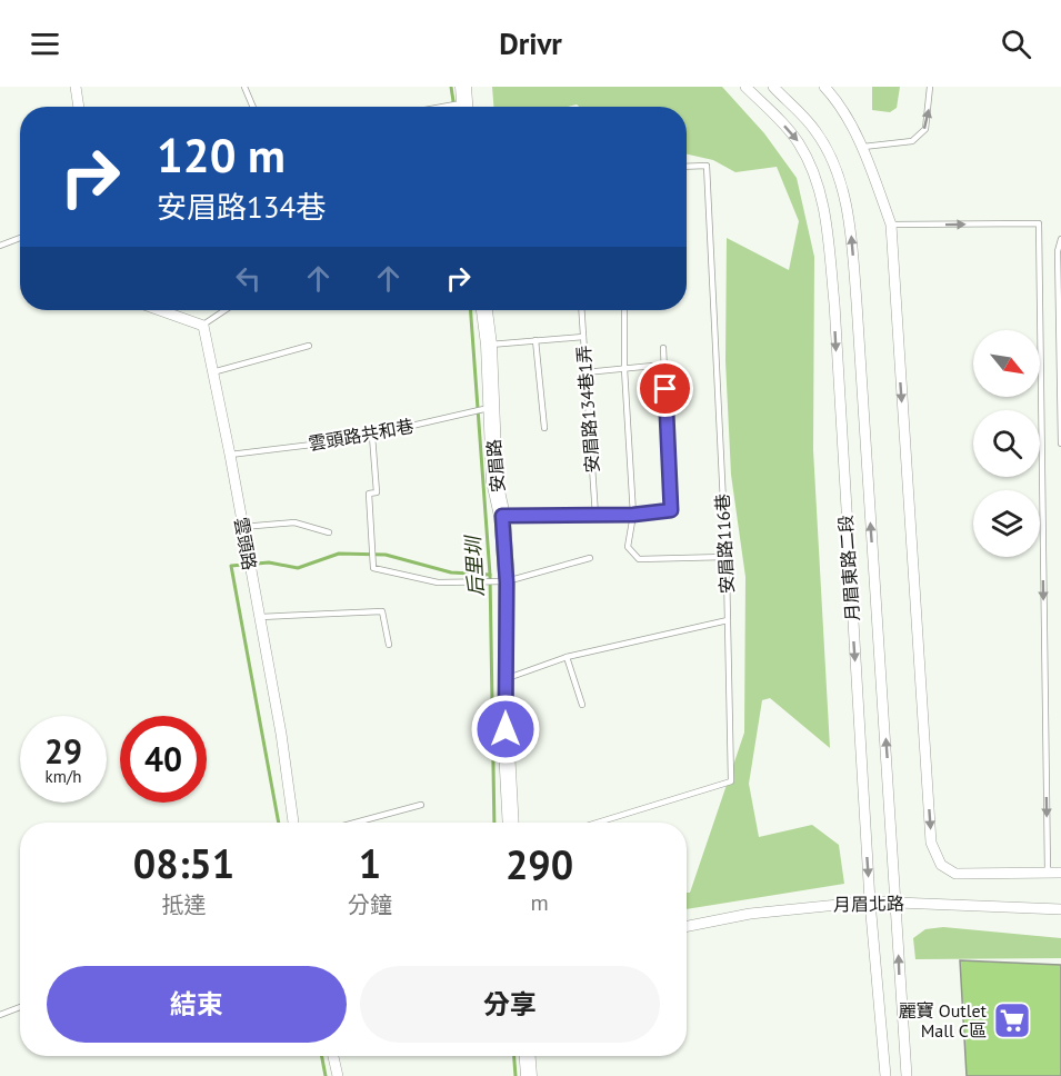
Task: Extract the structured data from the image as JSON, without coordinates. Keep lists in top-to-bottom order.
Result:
{
  "streets": {
    "street": [
      "安眉路",
      "雲頭路",
      "月眉東路二段",
      "月眉北路"
    ],
    "lane": ["安眉路134巷1弄", "雲頭路共和巷", "安眉路116巷"]
  },
  "crossings": [
    ["雲頭路共和巷", "安眉路"],
    ["雲頭路共和巷", "雲頭路"],
    ["月眉東路二段", "月眉北路"]
  ],
  "water": ["后里圳"],
  "places": {
    "supermarket": ["麗寶 Outlet Mall C區"]
  },
  "north": "bottom right",
  "page": {
    "header": "Drivr",
    "turn": ["120 m", "安眉路134巷"],
    "speed": "29 km/h",
    "limit": "40",
    "eta": [
      "08:51",
      "抵達",
      "1",
      "分鐘",
      "290",
      "m"
    ],
    "buttons": ["結束", "分享"]
  }
}
